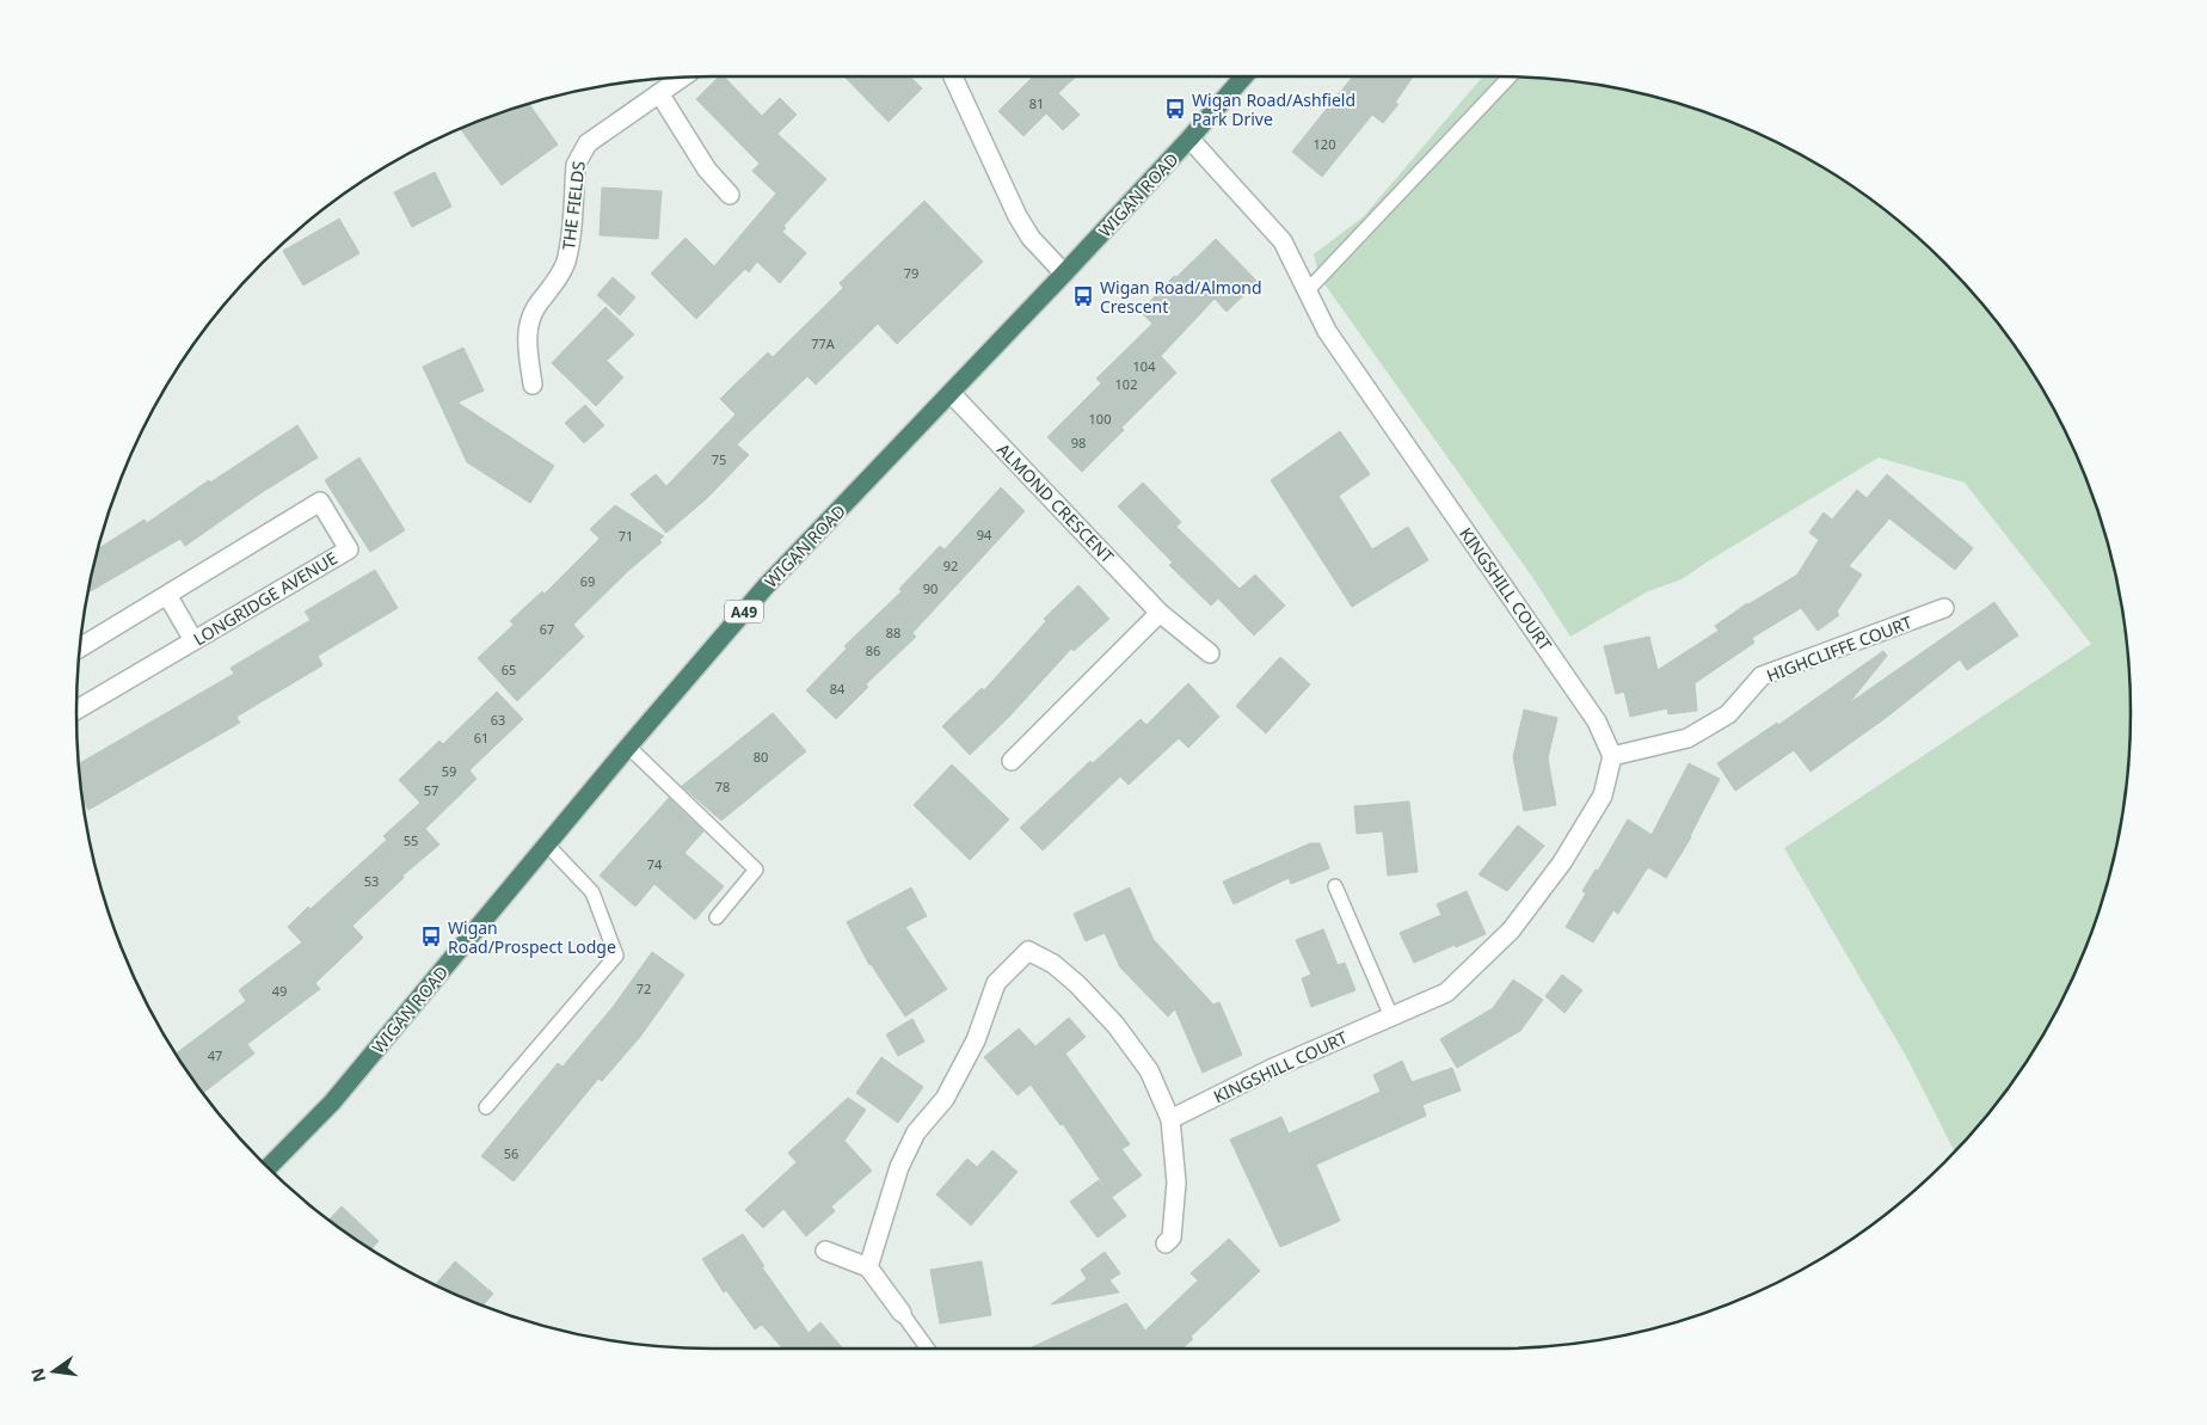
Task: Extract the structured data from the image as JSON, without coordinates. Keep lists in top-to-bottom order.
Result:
{
  "streets": {
    "highway": ["WIGAN ROAD", "A49"],
    "street": [
      "THE FIELDS",
      "ALMOND CRESCENT",
      "KINGSHILL COURT",
      "LONGRIDGE AVENUE",
      "HIGHCLIFFE COURT"
    ]
  },
  "crossings": [
    ["WIGAN ROAD", "ALMOND CRESCENT"],
    ["WIGAN ROAD", "KINGSHILL COURT"],
    ["KINGSHILL COURT", "HIGHCLIFFE COURT"]
  ],
  "places": {
    "bus stop": ["Wigan Road/Ashfield Park Drive", "Wigan Road/Almond Crescent", "Wigan Road/Prospect Lodge"]
  },
  "house_numbers": [
    "81",
    "120",
    "79",
    "77A",
    "104",
    "102",
    "100",
    "98",
    "75",
    "94",
    "71",
    "92",
    "69",
    "90",
    "67",
    "88",
    "86",
    "65",
    "84",
    "63",
    "61",
    "80",
    "59",
    "78",
    "57",
    "55",
    "74",
    "53",
    "72",
    "49",
    "47",
    "56"
  ],
  "north": "left"
}
